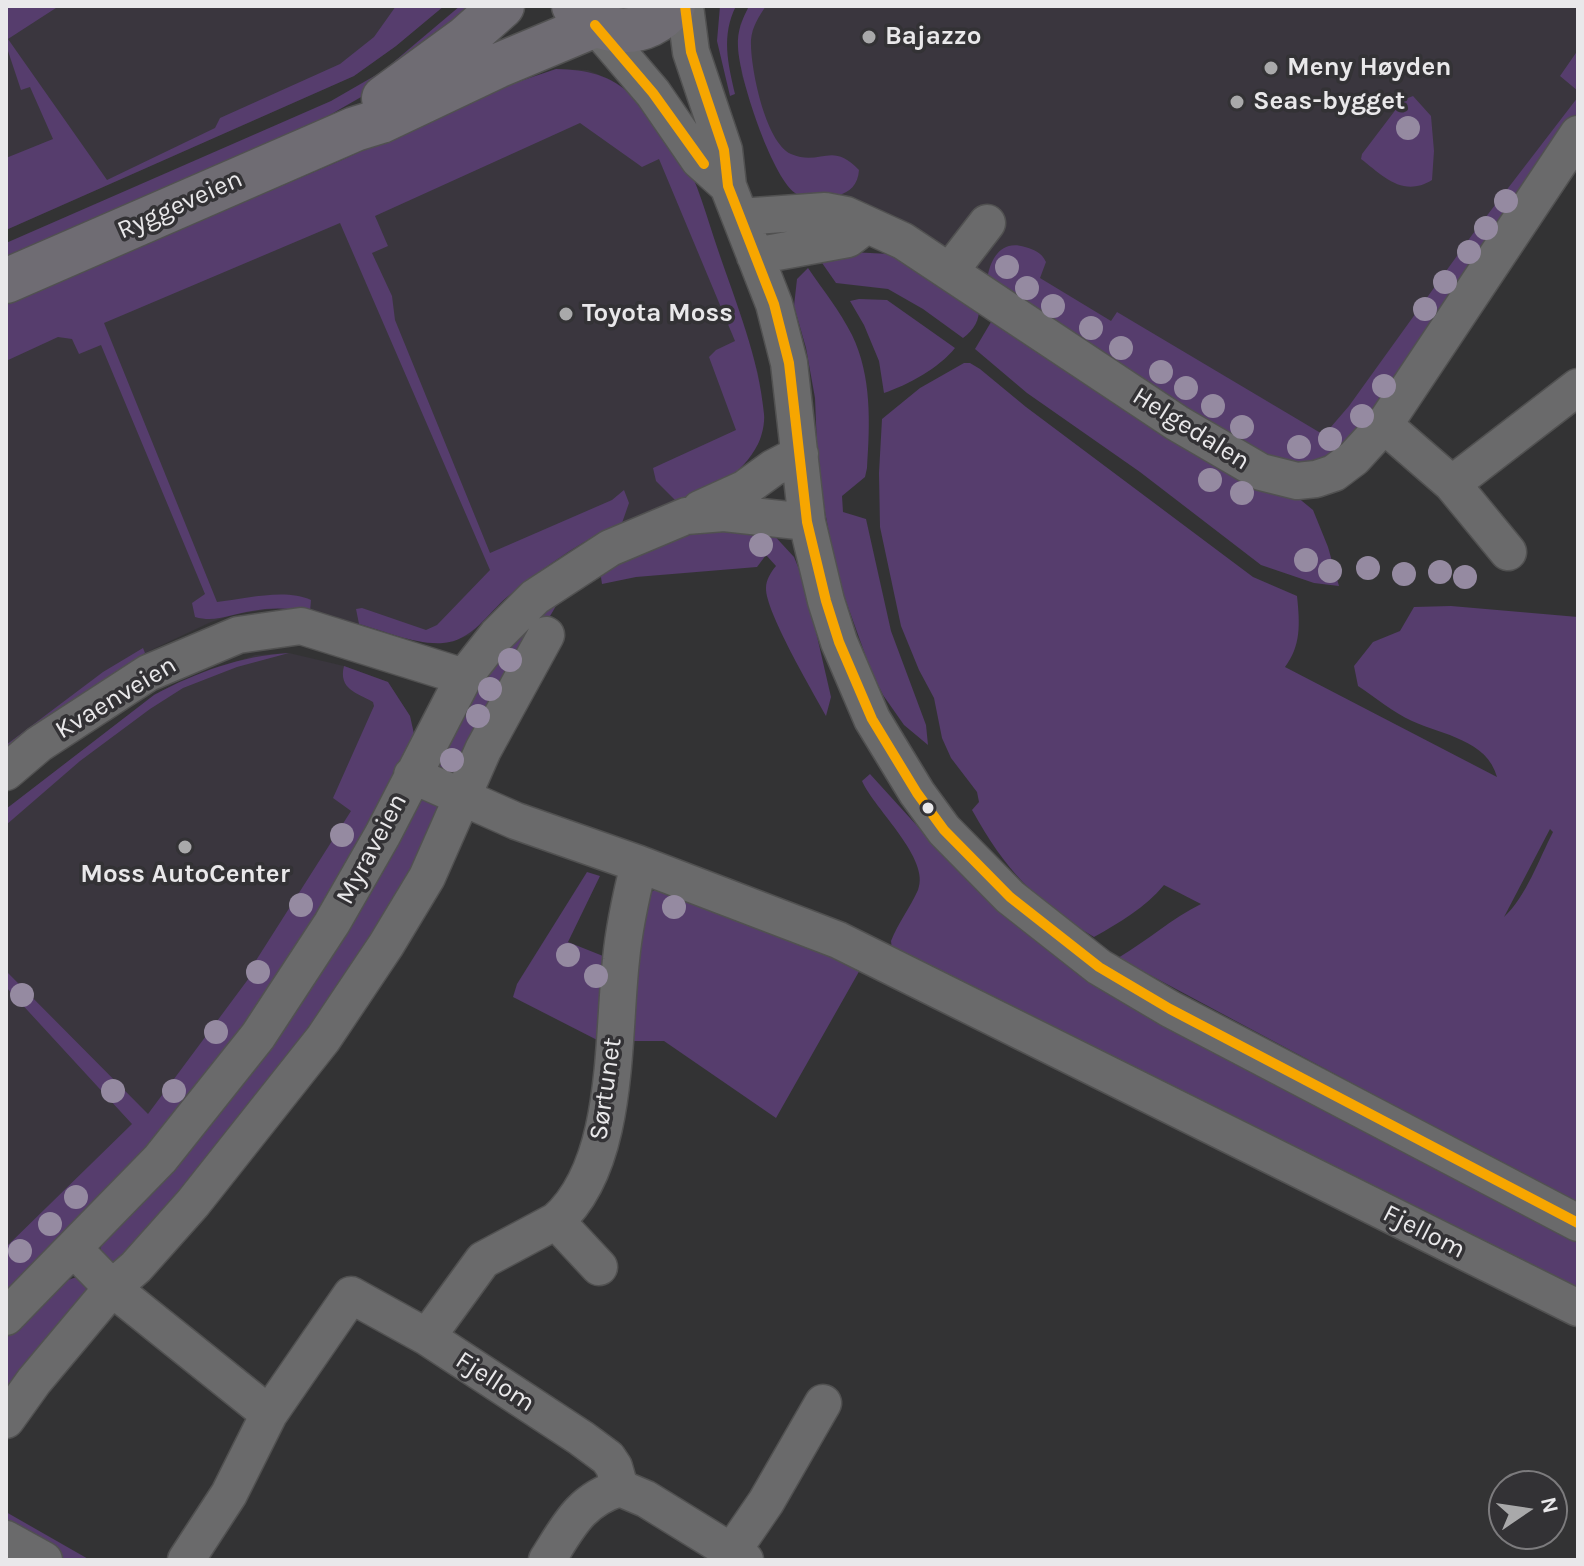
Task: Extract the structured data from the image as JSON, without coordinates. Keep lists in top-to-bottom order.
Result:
{
  "streets": {
    "main road": ["Ryggeveien"],
    "street": [
      "Helgedalen",
      "Kvaenveien",
      "Myraveien",
      "Sørtunet",
      "Fjellom"
    ]
  },
  "crossings": [
    ["Kvaenveien", "Myraveien"],
    ["Sørtunet", "Fjellom"]
  ],
  "places": [
    "Bajazzo",
    "Meny Høyden",
    "Seas-bygget",
    "Toyota Moss",
    "Moss AutoCenter"
  ],
  "north": "right"
}
